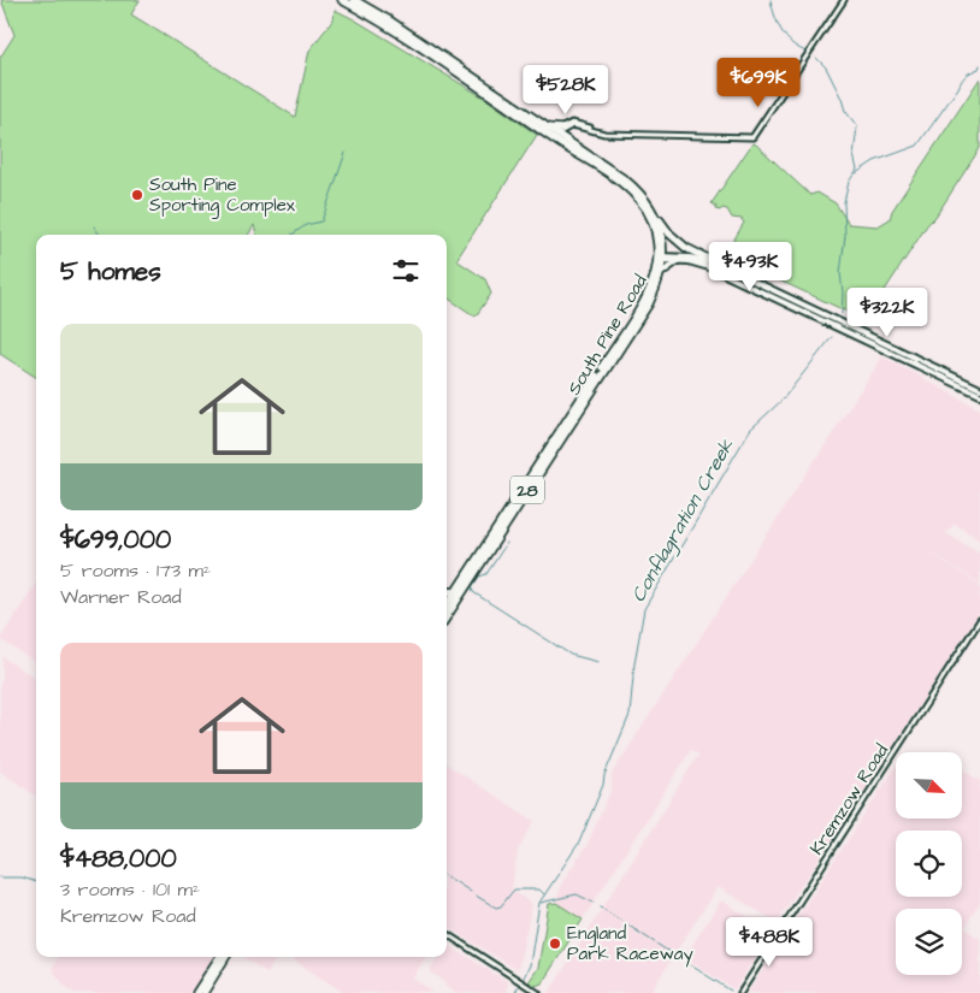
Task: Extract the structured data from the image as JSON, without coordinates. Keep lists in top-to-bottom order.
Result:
{
  "streets": {
    "highway": ["South Pine Road", "28"],
    "street": ["Kremzow Road"]
  },
  "water": ["Conflagration Creek"],
  "places": ["South Pine Sporting Complex", "England Park Raceway"],
  "north": "bottom right",
  "page": {
    "price": [
      "$699K",
      "$528K",
      "$493K",
      "$322K",
      "$488K"
    ],
    "heading": "5 homes",
    "list": [
      {
        "name": "$699,000",
        "note": "5 rooms · 173 m² · Warner Road"
      },
      {
        "name": "$488,000",
        "note": "3 rooms · 101 m² · Kremzow Road"
      }
    ]
  }
}
